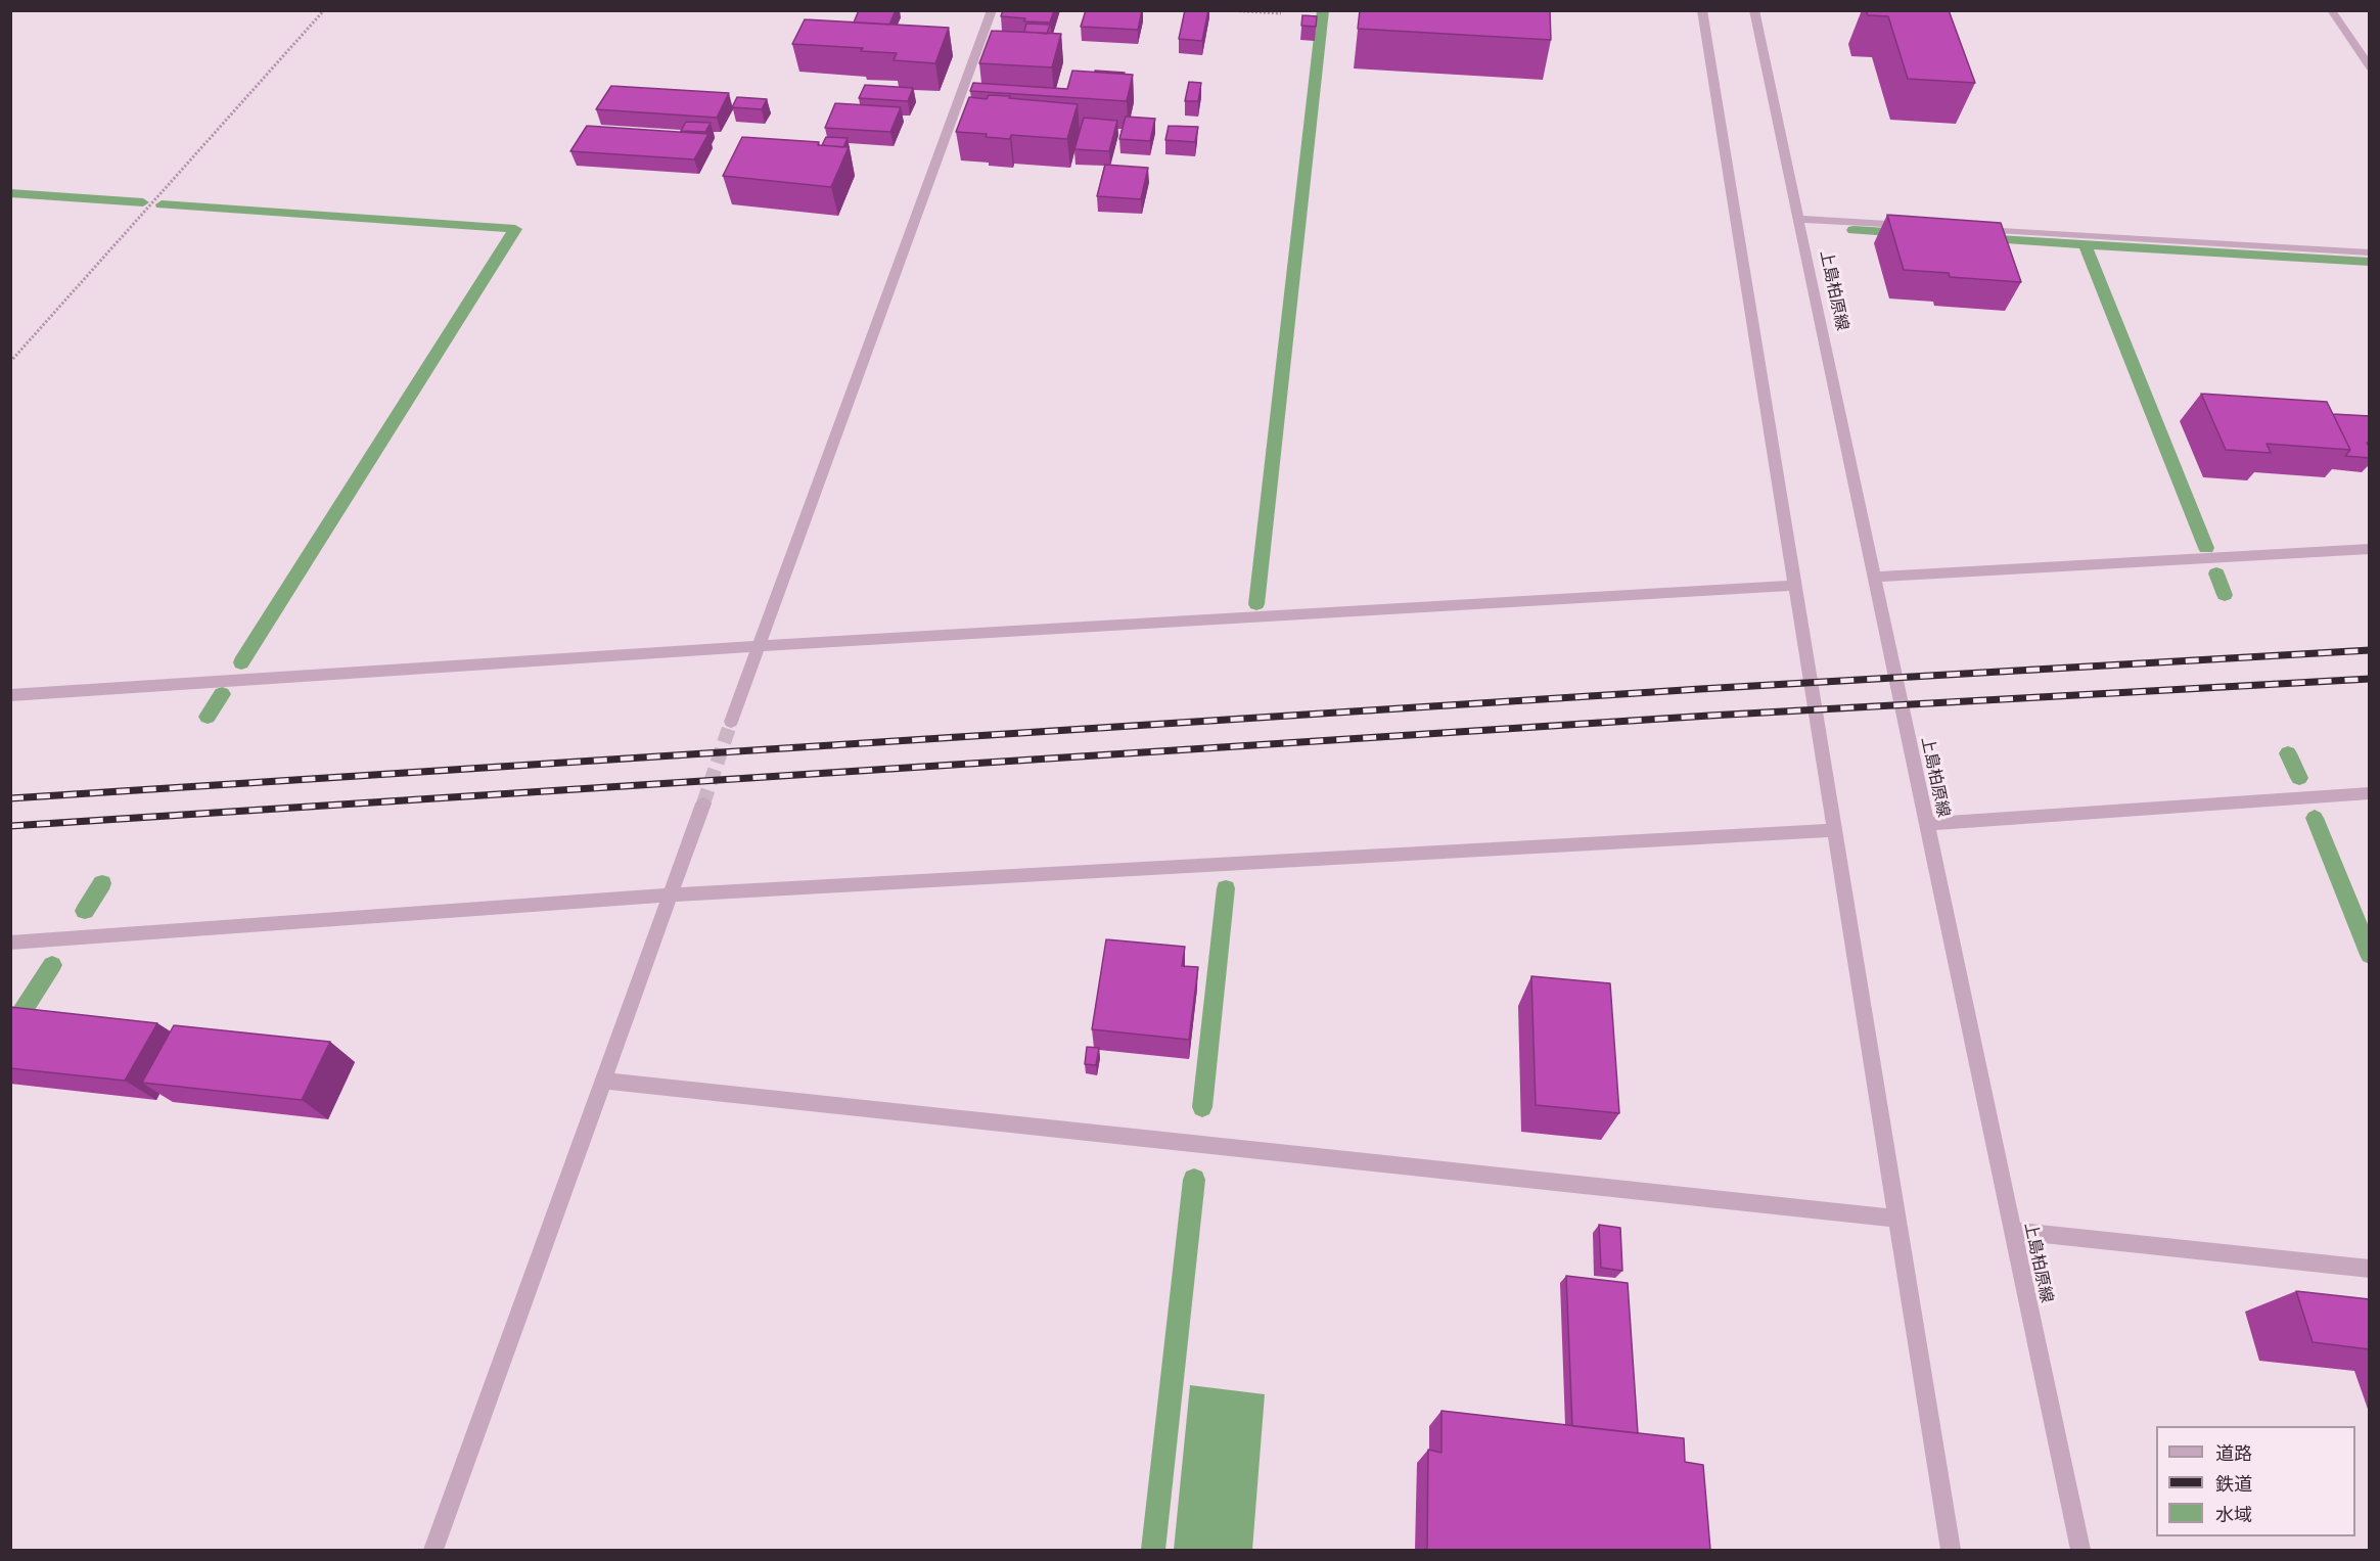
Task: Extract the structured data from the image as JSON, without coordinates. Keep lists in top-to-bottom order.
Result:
{
  "streets": {
    "street": ["上島柏原線"]
  },
  "legend": ["道路", "鉄道", "水域"]
}
